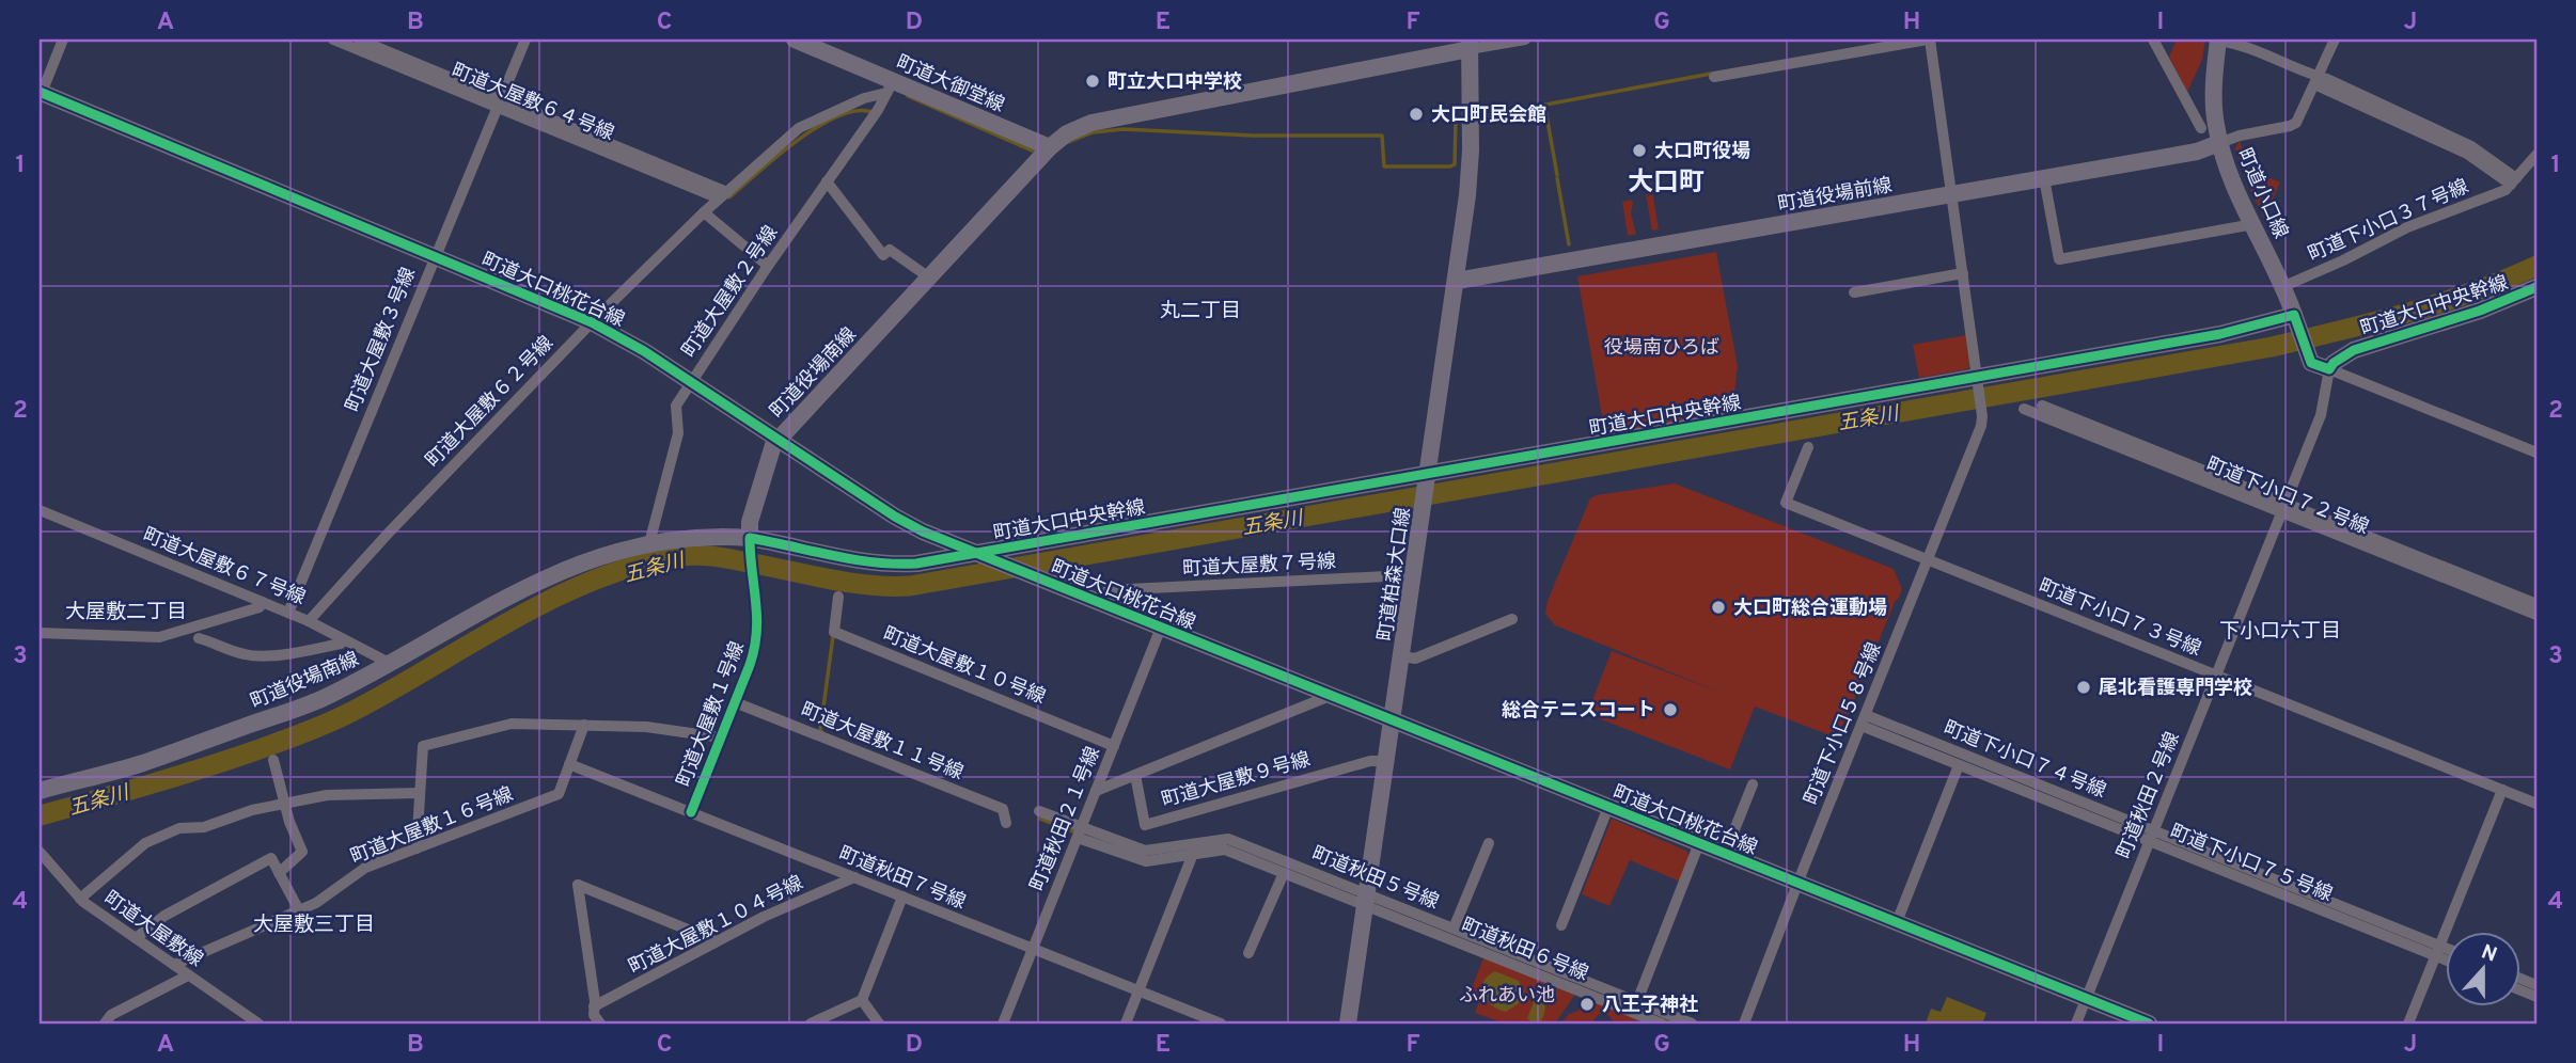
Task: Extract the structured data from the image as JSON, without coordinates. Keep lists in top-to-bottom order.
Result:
{
  "streets": {
    "street": [
      "町道大御堂線",
      "町道小口線",
      "町道役場前線",
      "町道下小口３７号線",
      "町道大口桃花台線",
      "町道大屋敷２号線",
      "町道大口中央幹線",
      "町道大屋敷３号線",
      "町道役場南線",
      "町道大屋敷６２号線",
      "町道下小口７２号線",
      "町道大屋敷７号線",
      "町道大屋敷６７号線",
      "町道柏森大口線",
      "町道下小口７３号線",
      "町道大屋敷１０号線",
      "町道大屋敷１号線",
      "町道下小口５８号線",
      "町道大屋敷１１号線",
      "町道下小口７４号線",
      "町道大屋敷９号線",
      "町道秋田２号線",
      "町道秋田２１号線",
      "町道大屋敷１６号線",
      "町道下小口７５号線",
      "町道秋田７号線",
      "町道秋田５号線",
      "町道大屋敷１０４号線",
      "町道大屋敷線",
      "町道秋田６号線"
    ]
  },
  "crossings": [
    ["町道大御堂線", "町道大屋敷２号線"],
    ["町道大御堂線", "町道役場南線"],
    ["町道大御堂線", "町道大屋敷６２号線"],
    ["町道小口線", "町道役場前線"],
    ["町道小口線", "町道下小口３７号線"],
    ["町道小口線", "町道大口中央幹線"],
    ["町道役場前線", "町道柏森大口線"],
    ["町道役場前線", "町道下小口５８号線"],
    ["町道大口桃花台線", "町道大屋敷２号線"],
    ["町道大口桃花台線", "町道大口中央幹線"],
    ["町道大口桃花台線", "町道大屋敷３号線"],
    ["町道大口桃花台線", "町道役場南線"],
    ["町道大口桃花台線", "町道大屋敷６２号線"],
    ["町道大口桃花台線", "町道柏森大口線"],
    ["町道大口桃花台線", "町道下小口５８号線"],
    ["町道大口桃花台線", "町道秋田２号線"],
    ["町道大口桃花台線", "町道秋田２１号線"],
    ["町道大屋敷２号線", "町道役場南線"],
    ["町道大屋敷２号線", "町道大屋敷６２号線"],
    ["町道大口中央幹線", "町道役場南線"],
    ["町道大口中央幹線", "町道柏森大口線"],
    ["町道大口中央幹線", "町道大屋敷１号線"],
    ["町道大口中央幹線", "町道下小口５８号線"],
    ["町道大口中央幹線", "町道秋田２号線"],
    ["町道大屋敷３号線", "町道大屋敷６７号線"],
    ["町道役場南線", "町道大屋敷６７号線"],
    ["町道役場南線", "町道柏森大口線"],
    ["町道役場南線", "町道大屋敷１号線"],
    ["町道大屋敷６２号線", "町道大屋敷６７号線"],
    ["町道下小口７２号線", "町道秋田２号線"],
    ["町道大屋敷７号線", "町道柏森大口線"],
    ["町道柏森大口線", "町道大屋敷９号線"],
    ["町道柏森大口線", "町道秋田５号線"],
    ["町道柏森大口線", "町道秋田６号線"],
    ["町道下小口７３号線", "町道下小口５８号線"],
    ["町道下小口７３号線", "町道秋田２号線"],
    ["町道大屋敷１０号線", "町道秋田２１号線"],
    ["町道大屋敷１号線", "町道大屋敷１１号線"],
    ["町道大屋敷１号線", "町道秋田７号線"],
    ["町道下小口５８号線", "町道下小口７４号線"],
    ["町道下小口５８号線", "町道下小口７５号線"],
    ["町道下小口７４号線", "町道秋田２号線"],
    ["町道下小口７４号線", "町道下小口７５号線"],
    ["町道秋田２号線", "町道下小口７５号線"],
    ["町道秋田２１号線", "町道秋田７号線"],
    ["町道秋田２１号線", "町道秋田５号線"],
    ["町道秋田２１号線", "町道秋田６号線"],
    ["町道大屋敷１６号線", "町道秋田７号線"],
    ["町道大屋敷１６号線", "町道大屋敷線"],
    ["町道秋田７号線", "町道大屋敷１０４号線"],
    ["町道秋田５号線", "町道秋田６号線"]
  ],
  "districts": [
    "大口町",
    "丸二丁目",
    "大屋敷二丁目",
    "下小口六丁目",
    "大屋敷三丁目"
  ],
  "water": ["五条川"],
  "parks": ["役場南ひろば", "ふれあい池"],
  "places": [
    "町立大口中学校",
    "大口町民会館",
    "大口町役場",
    "大口町総合運動場",
    "尾北看護専門学校",
    "総合テニスコート",
    "八王子神社"
  ],
  "north": "top",
  "grid": {
    "columns": [
      "A",
      "B",
      "C",
      "D",
      "E",
      "F",
      "G",
      "H",
      "I",
      "J"
    ],
    "rows": [
      "1",
      "2",
      "3",
      "4"
    ]
  }
}
